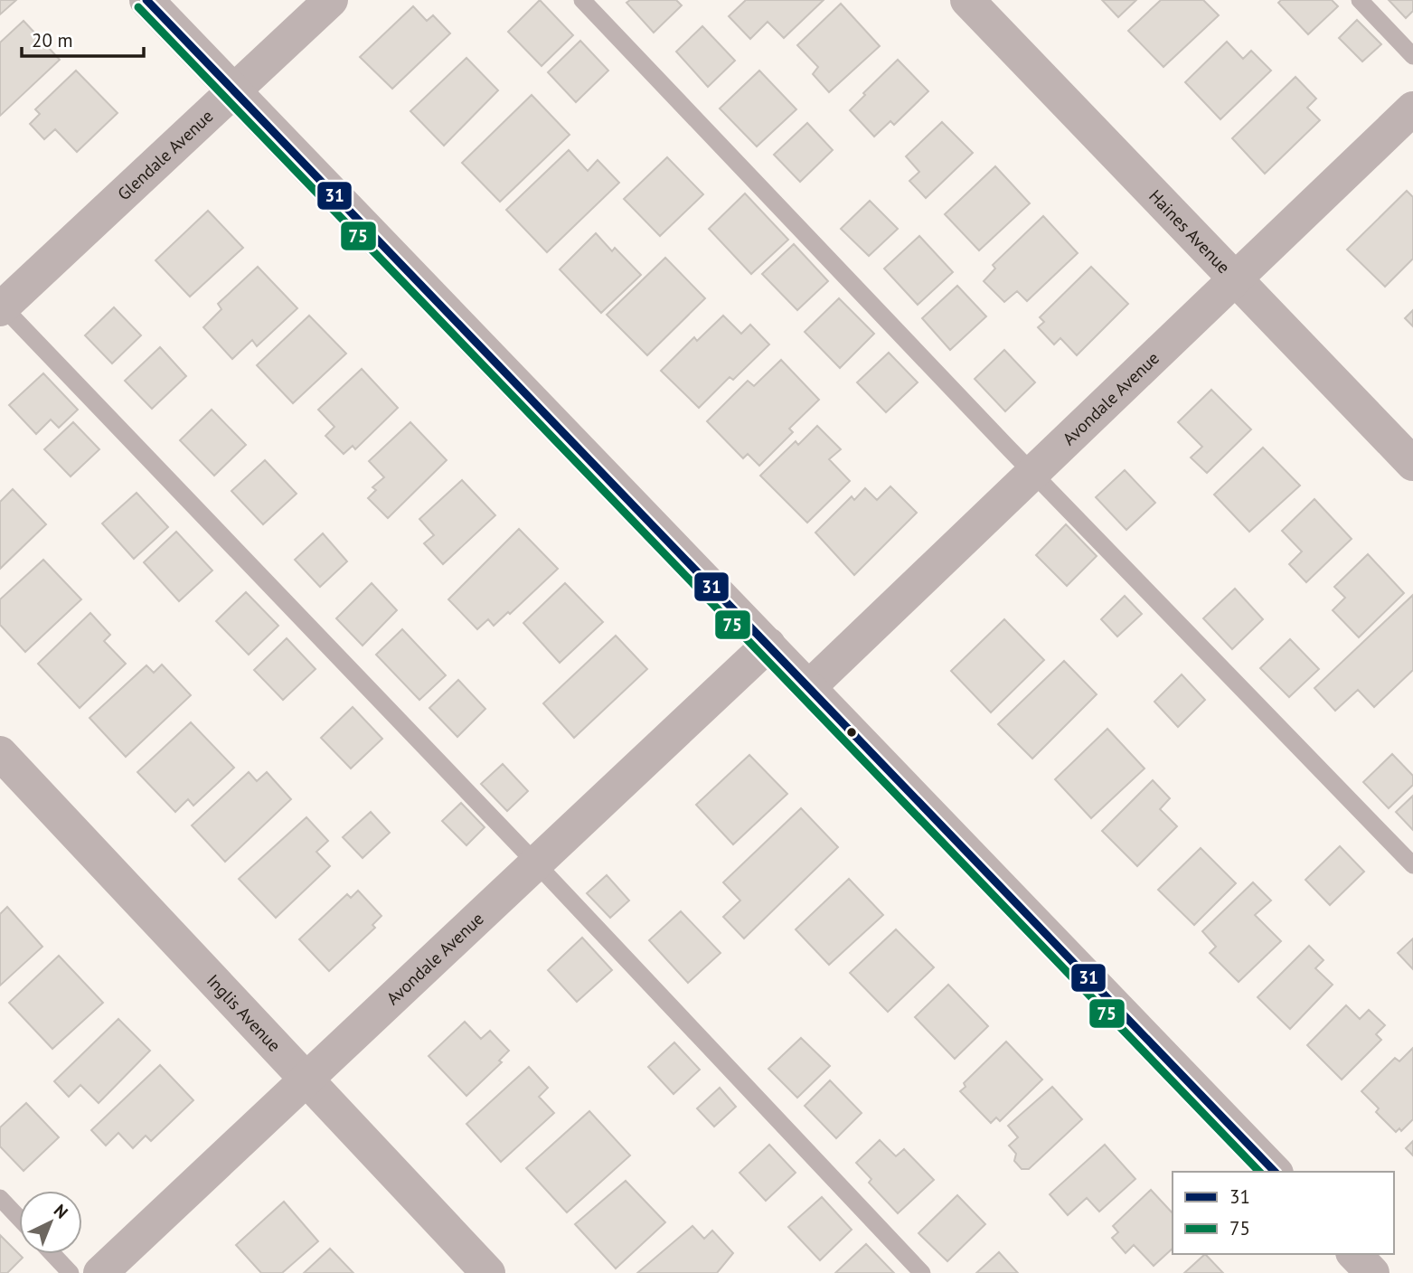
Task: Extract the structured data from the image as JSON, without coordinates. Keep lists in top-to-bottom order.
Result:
{
  "streets": {
    "street": [
      "Glendale Avenue",
      "Haines Avenue",
      "Avondale Avenue",
      "Inglis Avenue"
    ]
  },
  "crossings": [
    ["Haines Avenue", "Avondale Avenue"],
    ["Avondale Avenue", "Inglis Avenue"]
  ],
  "lines": ["transit line 31", "transit line 75"],
  "legend": ["31", "75"],
  "scale_bar": "20 m",
  "north": "top right"
}
